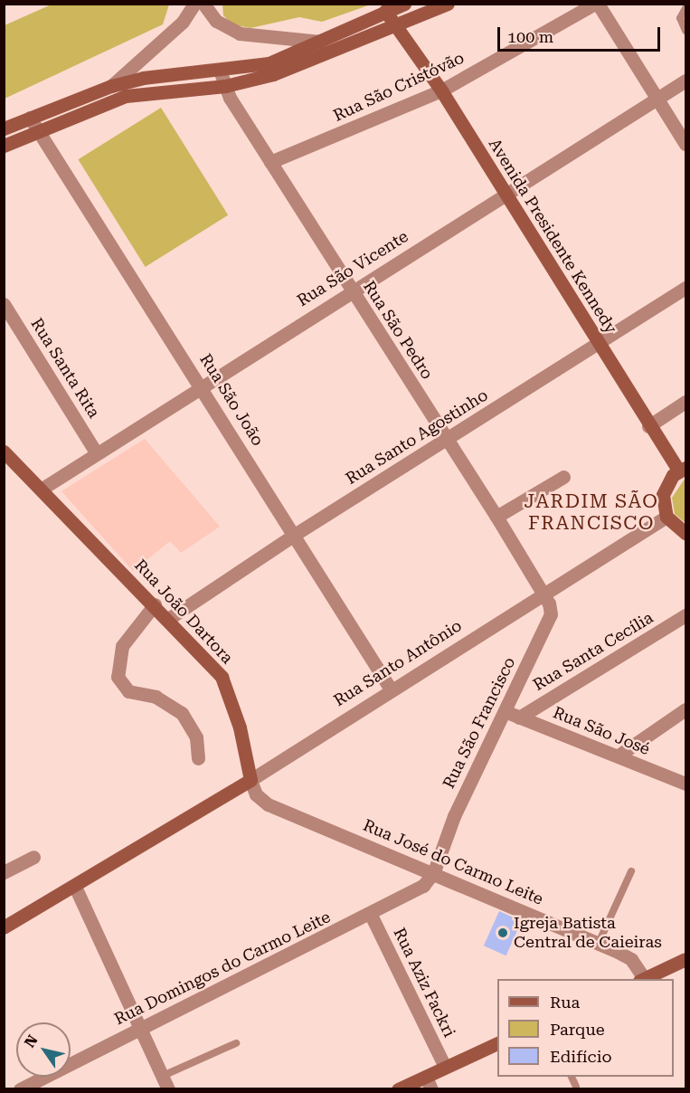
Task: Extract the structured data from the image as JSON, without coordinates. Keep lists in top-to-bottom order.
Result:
{
  "streets": {
    "street": [
      "Rua São Cristóvão",
      "Avenida Presidente Kennedy",
      "Rua São Vicente",
      "Rua São Pedro",
      "Rua Santa Rita",
      "Rua São João",
      "Rua Santo Agostinho",
      "Rua João Dartora",
      "Rua Santa Cecília",
      "Rua Santo Antônio",
      "Rua São Francisco",
      "Rua São José",
      "Rua José do Carmo Leite",
      "Rua Domingos do Carmo Leite",
      "Rua Aziz Fackri"
    ]
  },
  "crossings": [
    ["Rua São Cristóvão", "Avenida Presidente Kennedy"],
    ["Rua São Cristóvão", "Rua São Pedro"],
    ["Avenida Presidente Kennedy", "Rua São Vicente"],
    ["Avenida Presidente Kennedy", "Rua Santo Agostinho"],
    ["Rua São Vicente", "Rua São Pedro"],
    ["Rua São Vicente", "Rua Santa Rita"],
    ["Rua São Vicente", "Rua São João"],
    ["Rua São Vicente", "Rua João Dartora"],
    ["Rua São Pedro", "Rua Santo Agostinho"],
    ["Rua São Pedro", "Rua Santo Antônio"],
    ["Rua São João", "Rua Santo Agostinho"],
    ["Rua São João", "Rua Santo Antônio"],
    ["Rua Santo Agostinho", "Rua João Dartora"],
    ["Rua João Dartora", "Rua Santo Antônio"],
    ["Rua João Dartora", "Rua José do Carmo Leite"],
    ["Rua Santa Cecília", "Rua São José"],
    ["Rua Santo Antônio", "Rua José do Carmo Leite"],
    ["Rua São Francisco", "Rua São José"],
    ["Rua São Francisco", "Rua José do Carmo Leite"],
    ["Rua São Francisco", "Rua Domingos do Carmo Leite"],
    ["Rua José do Carmo Leite", "Rua Domingos do Carmo Leite"],
    ["Rua Domingos do Carmo Leite", "Rua Aziz Fackri"]
  ],
  "districts": ["JARDIM SÃO FRANCISCO"],
  "places": ["Igreja Batista Central de Caieiras"],
  "legend": ["Rua", "Parque", "Edifício"],
  "scale_bar": "100 m",
  "north": "top left"
}
